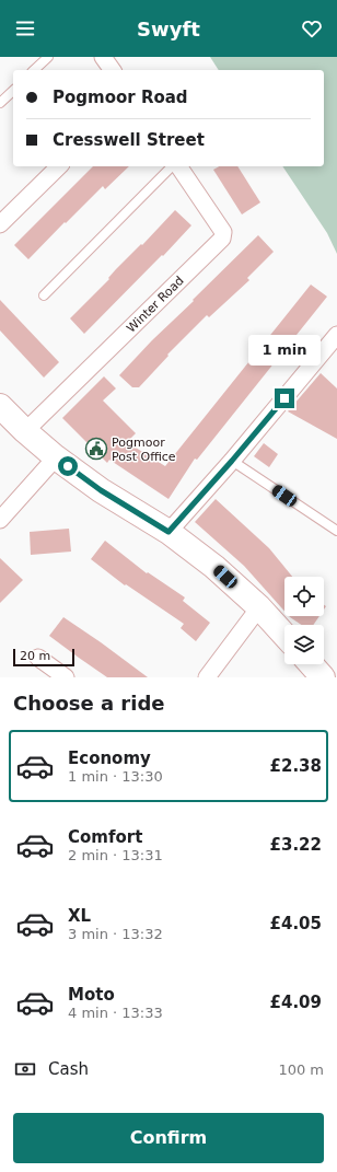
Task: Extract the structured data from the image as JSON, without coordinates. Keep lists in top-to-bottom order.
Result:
{
  "streets": {
    "street": ["Winter Road"]
  },
  "places": {
    "public building": ["Pogmoor Post Office"]
  },
  "scale_bar": "20 m",
  "page": {
    "header": "Swyft",
    "banner": ["Pogmoor Road", "Cresswell Street"],
    "bubble": "1 min",
    "scale": "20 m",
    "heading": "Choose a ride",
    "list": [
      {
        "name": "Economy",
        "note": "1 min · 13:30",
        "value": "£2.38"
      },
      {
        "name": "Comfort",
        "note": "2 min · 13:31",
        "value": "£3.22"
      },
      {
        "name": "XL",
        "note": "3 min · 13:32",
        "value": "£4.05"
      },
      {
        "name": "Moto",
        "note": "4 min · 13:33",
        "value": "£4.09"
      }
    ],
    "pay": ["Cash", "100 m"],
    "buttons": "Confirm"
  }
}
